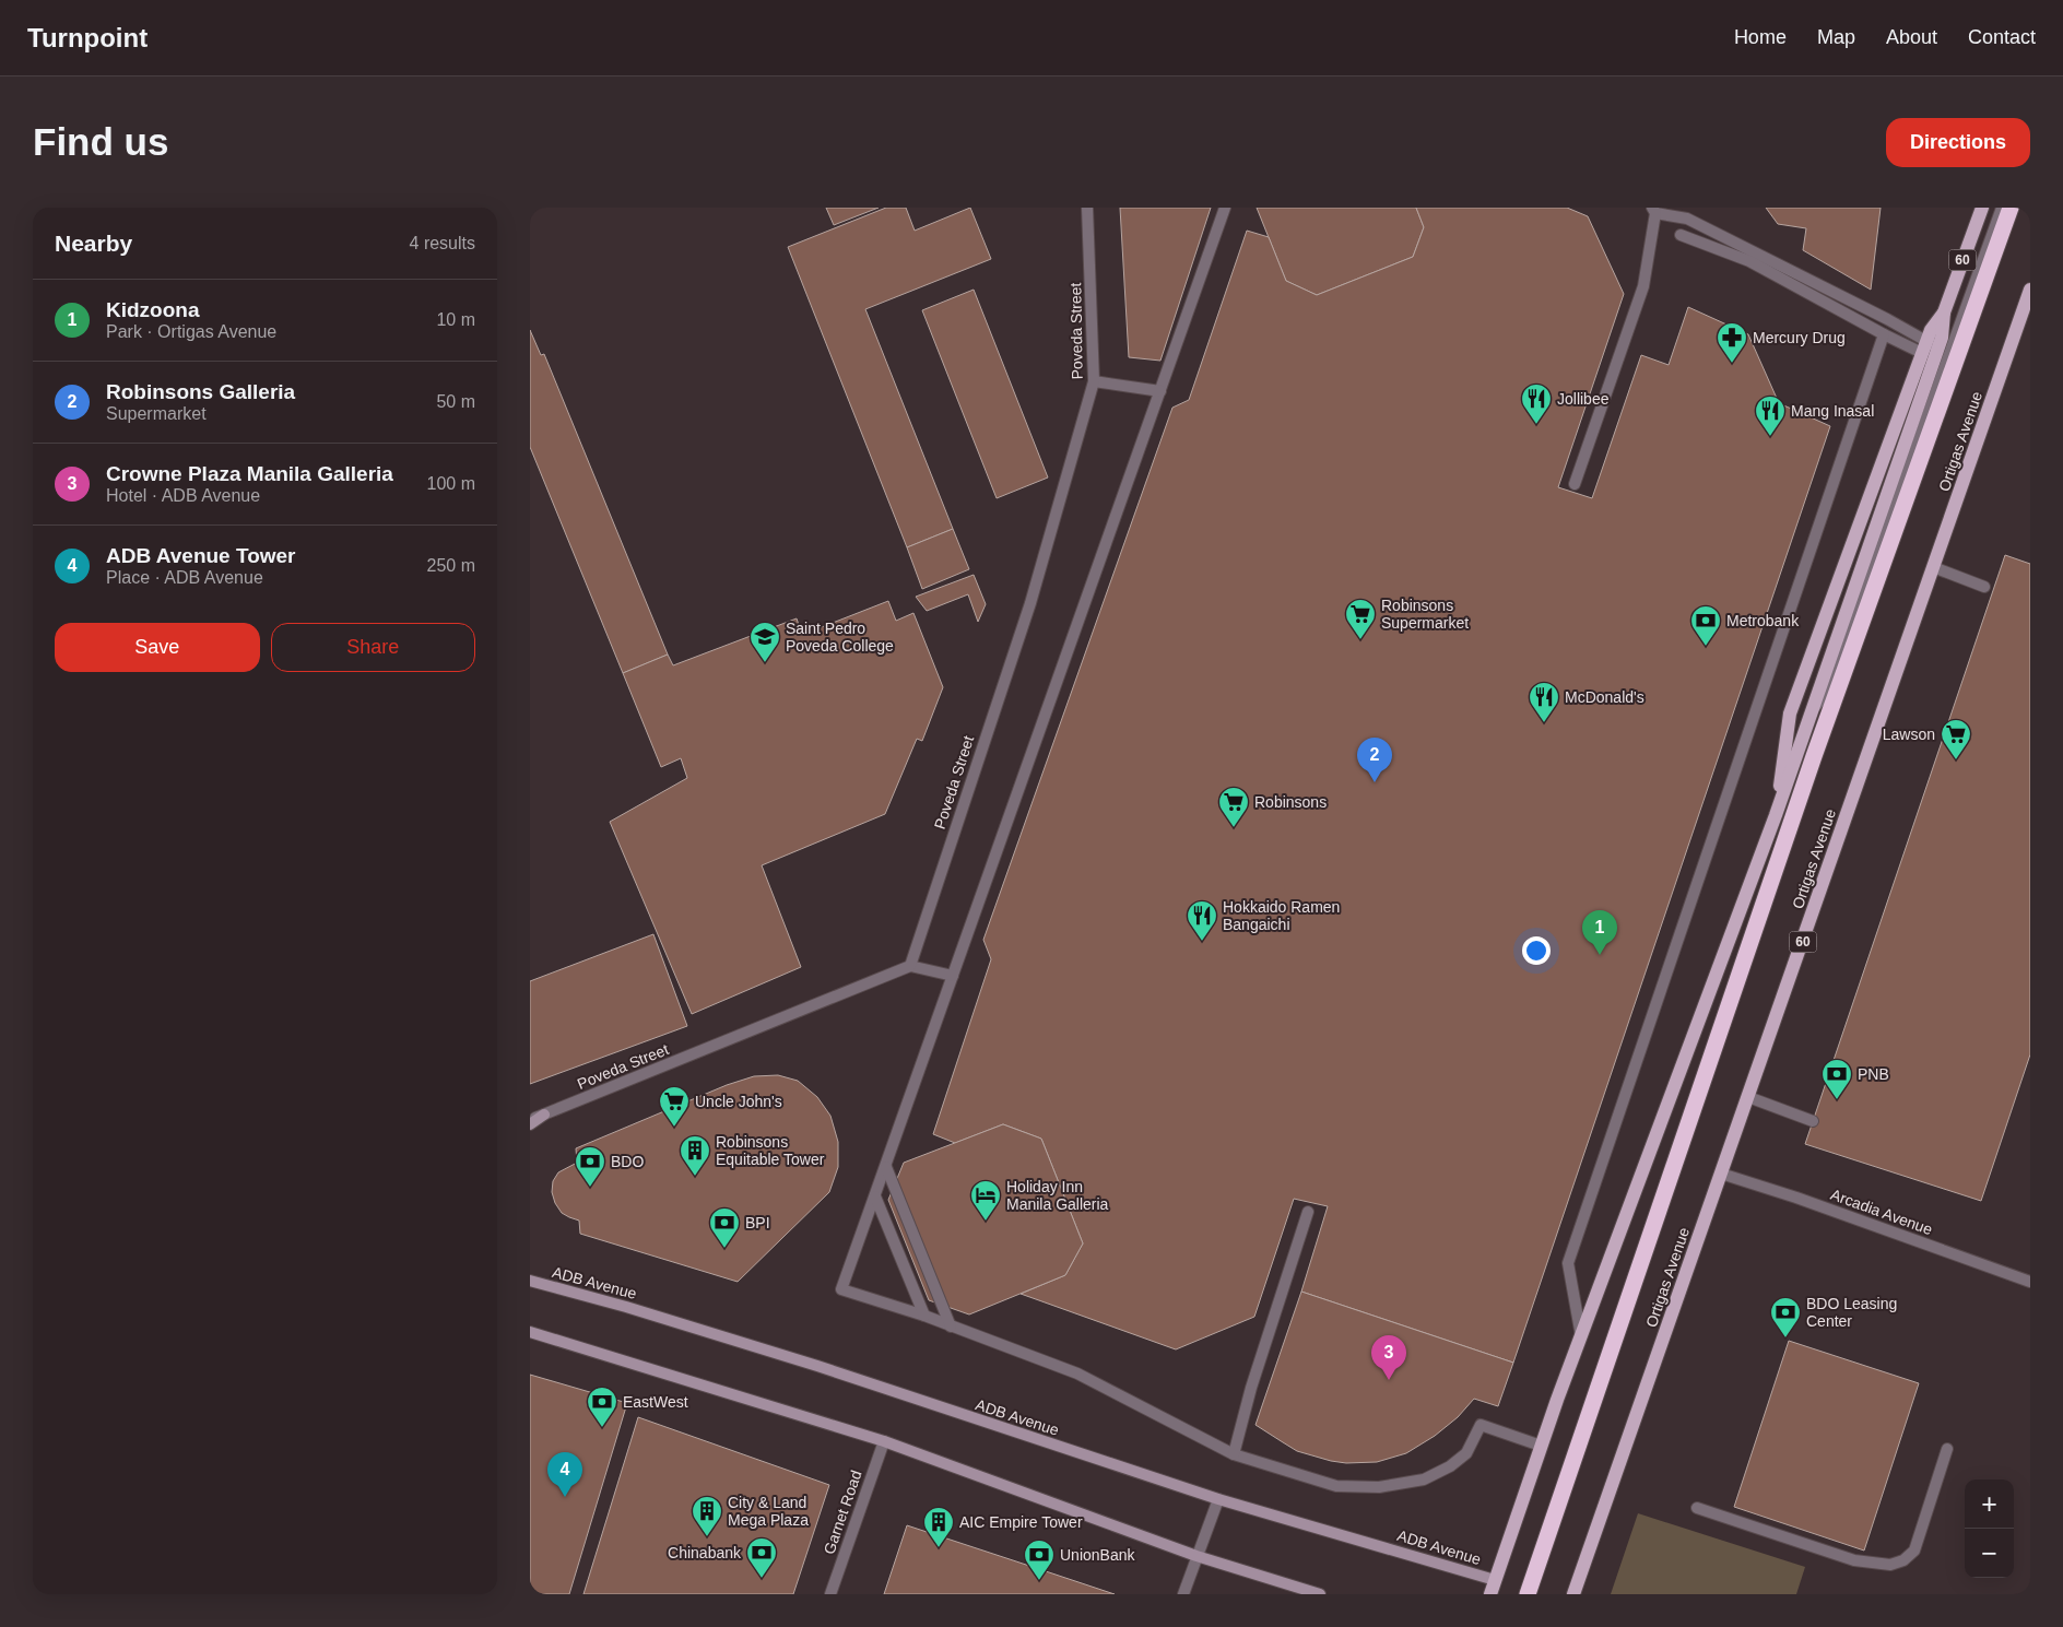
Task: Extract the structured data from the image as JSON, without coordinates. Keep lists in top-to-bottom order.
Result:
{
  "streets": {
    "main road": ["60", "Ortigas Avenue"],
    "street": [
      "Poveda Street",
      "Arcadia Avenue",
      "ADB Avenue",
      "Garnet Road"
    ]
  },
  "crossings": [
    ["60", "ADB Avenue"],
    ["Ortigas Avenue", "Arcadia Avenue"]
  ],
  "places": {
    "pharmacy": ["Mercury Drug"],
    "restaurant": [
      "Jollibee",
      "Mang Inasal",
      "McDonald's",
      "Hokkaido Ramen Bangaichi"
    ],
    "supermarket": [
      "Robinsons Supermarket",
      "Lawson",
      "Robinsons",
      "Uncle John's"
    ],
    "bank": [
      "Metrobank",
      "PNB",
      "BDO",
      "BPI",
      "BDO Leasing Center",
      "EastWest",
      "Chinabank",
      "UnionBank"
    ],
    "school or university": ["Saint Pedro Poveda College"],
    "building": ["Robinsons Equitable Tower", "City & Land Mega Plaza", "AIC Empire Tower"],
    "hotel": ["Holiday Inn Manila Galleria"]
  },
  "page": {
    "header": "Turnpoint",
    "nav": [
      "Home",
      "Map",
      "About",
      "Contact"
    ],
    "buttons": [
      "Directions",
      ["Save", "Share"]
    ],
    "title": "Find us",
    "heading": ["Nearby", "4 results"],
    "list": [
      {
        "mark": "1",
        "name": "Kidzoona",
        "note": "Park · Ortigas Avenue",
        "value": "10 m"
      },
      {
        "mark": "2",
        "name": "Robinsons Galleria",
        "note": "Supermarket",
        "value": "50 m"
      },
      {
        "mark": "3",
        "name": "Crowne Plaza Manila Galleria",
        "note": "Hotel · ADB Avenue",
        "value": "100 m"
      },
      {
        "mark": "4",
        "name": "ADB Avenue Tower",
        "note": "Place · ADB Avenue",
        "value": "250 m"
      }
    ],
    "pins": [
      "2",
      "1",
      "3",
      "4"
    ],
    "map_buttons": ["+", "−"]
  }
}
